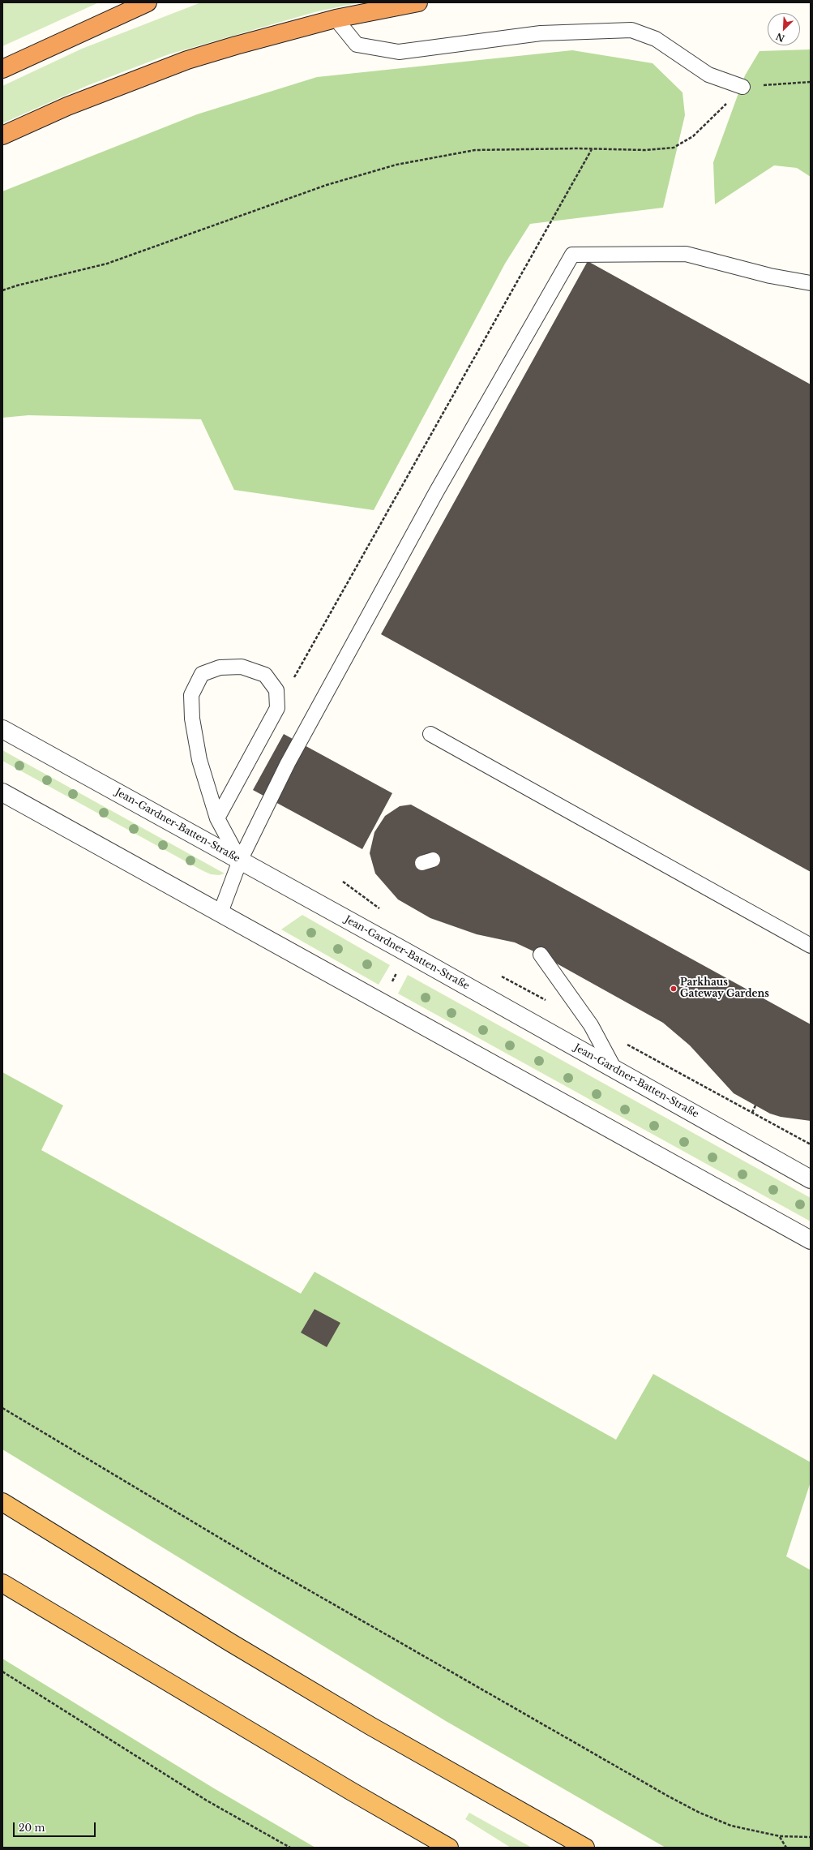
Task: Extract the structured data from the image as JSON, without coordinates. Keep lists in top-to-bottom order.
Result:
{
  "streets": {
    "street": ["Jean-Gardner-Batten-Straße"]
  },
  "places": ["Parkhaus Gateway Gardens"],
  "scale_bar": "20 m",
  "north": "bottom left"
}
